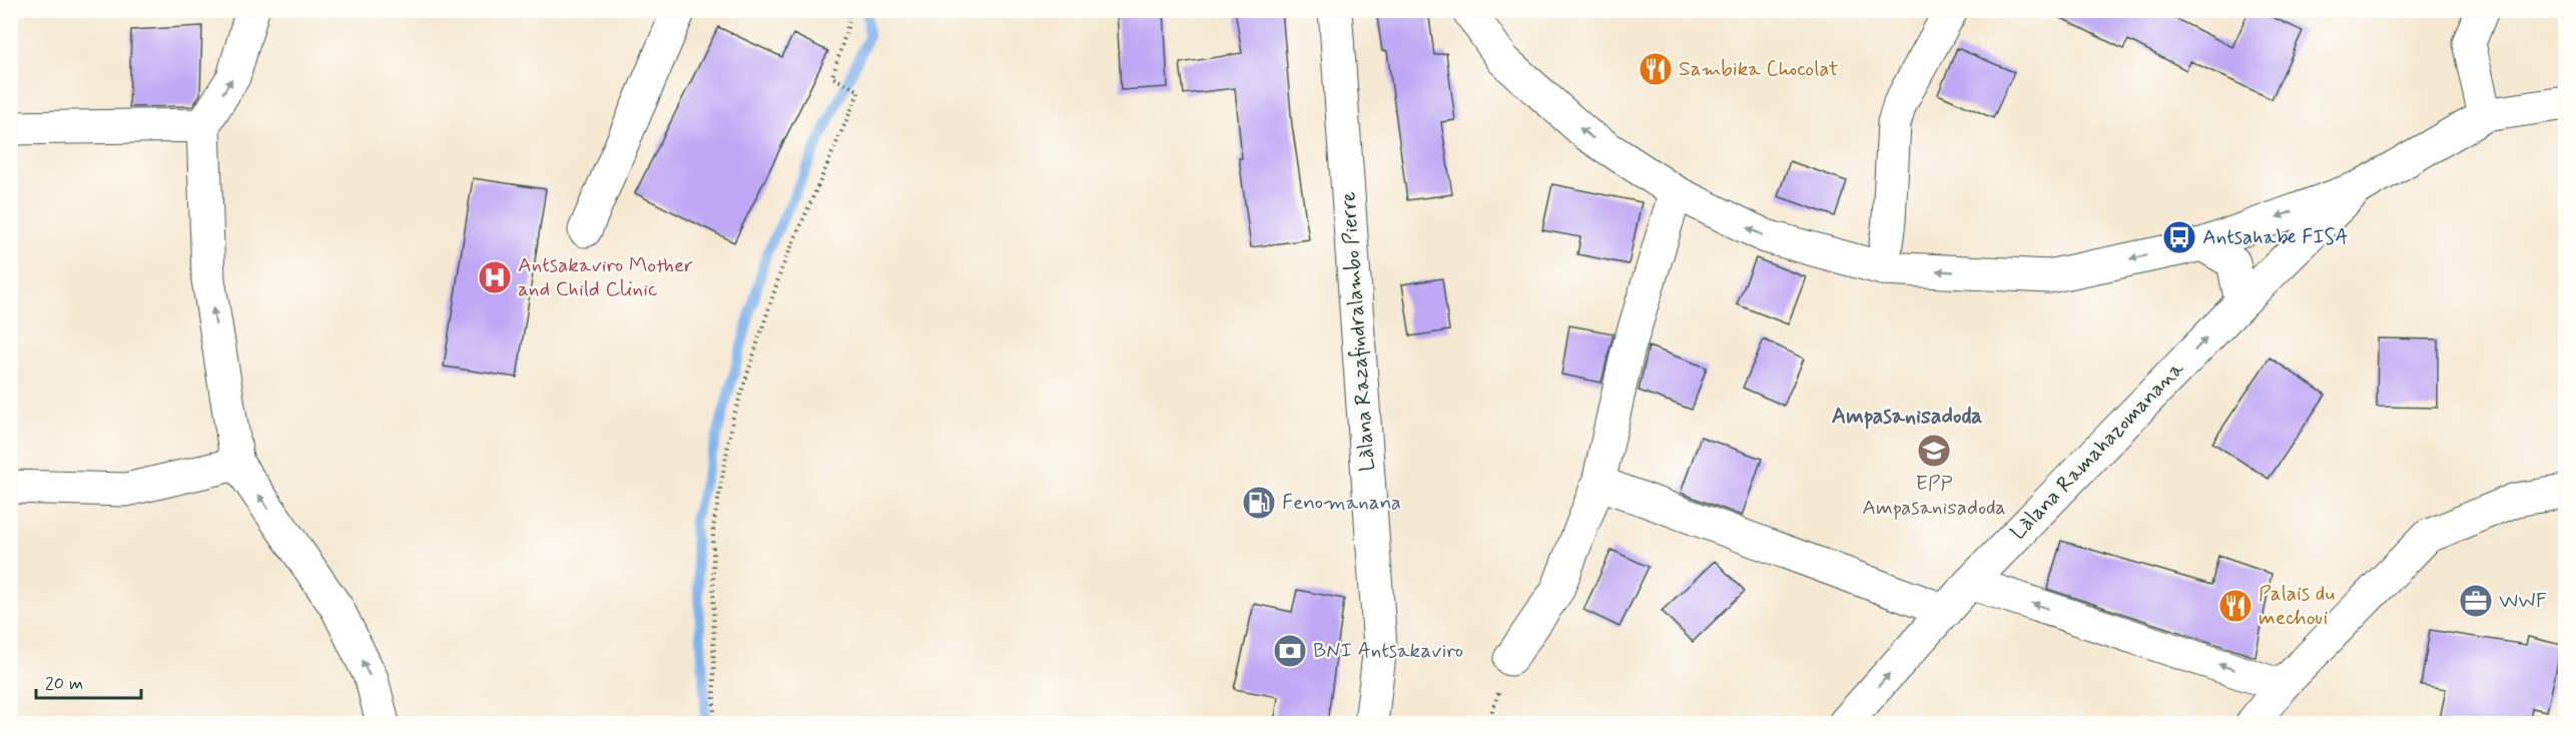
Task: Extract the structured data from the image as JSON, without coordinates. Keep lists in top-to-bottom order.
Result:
{
  "streets": {
    "main road": ["Làlana Razafindralambo Pierre", "Làlana Ramahazomanana"]
  },
  "districts": ["Ampasanisadoda"],
  "places": {
    "restaurant": ["Sambika Chocolat", "Palais du mechoui"],
    "bus stop": ["Antsahabe FISA"],
    "hospital": ["Antsakaviro Mother and Child Clinic"],
    "school or university": ["EPP Ampasanisadoda"],
    "fuel station": ["Fenomanana"],
    "office": ["WWF"],
    "bank": ["BNI Antsakaviro"]
  },
  "scale_bar": "20 m"
}
